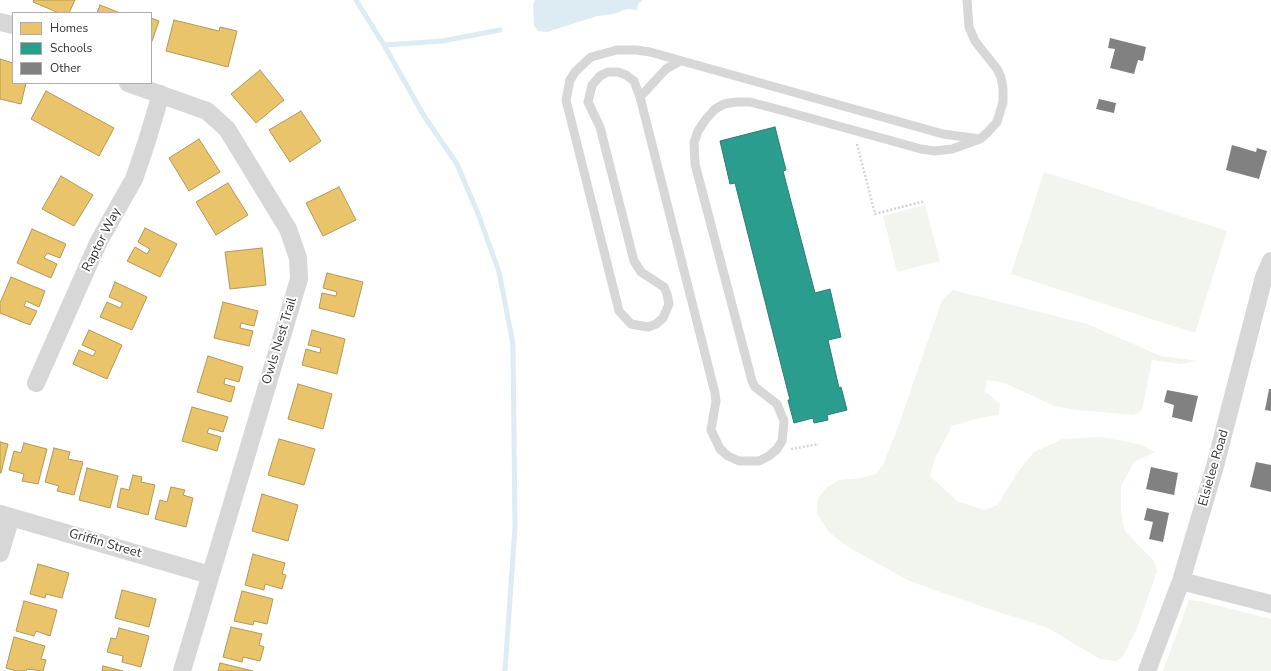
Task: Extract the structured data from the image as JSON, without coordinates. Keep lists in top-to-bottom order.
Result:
{
  "streets": {
    "street": [
      "Raptor Way",
      "Owls Nest Trail",
      "Elsielee Road",
      "Griffin Street"
    ]
  },
  "crossings": [
    ["Raptor Way", "Owls Nest Trail"],
    ["Owls Nest Trail", "Griffin Street"]
  ],
  "legend": ["Homes", "Schools", "Other"]
}
